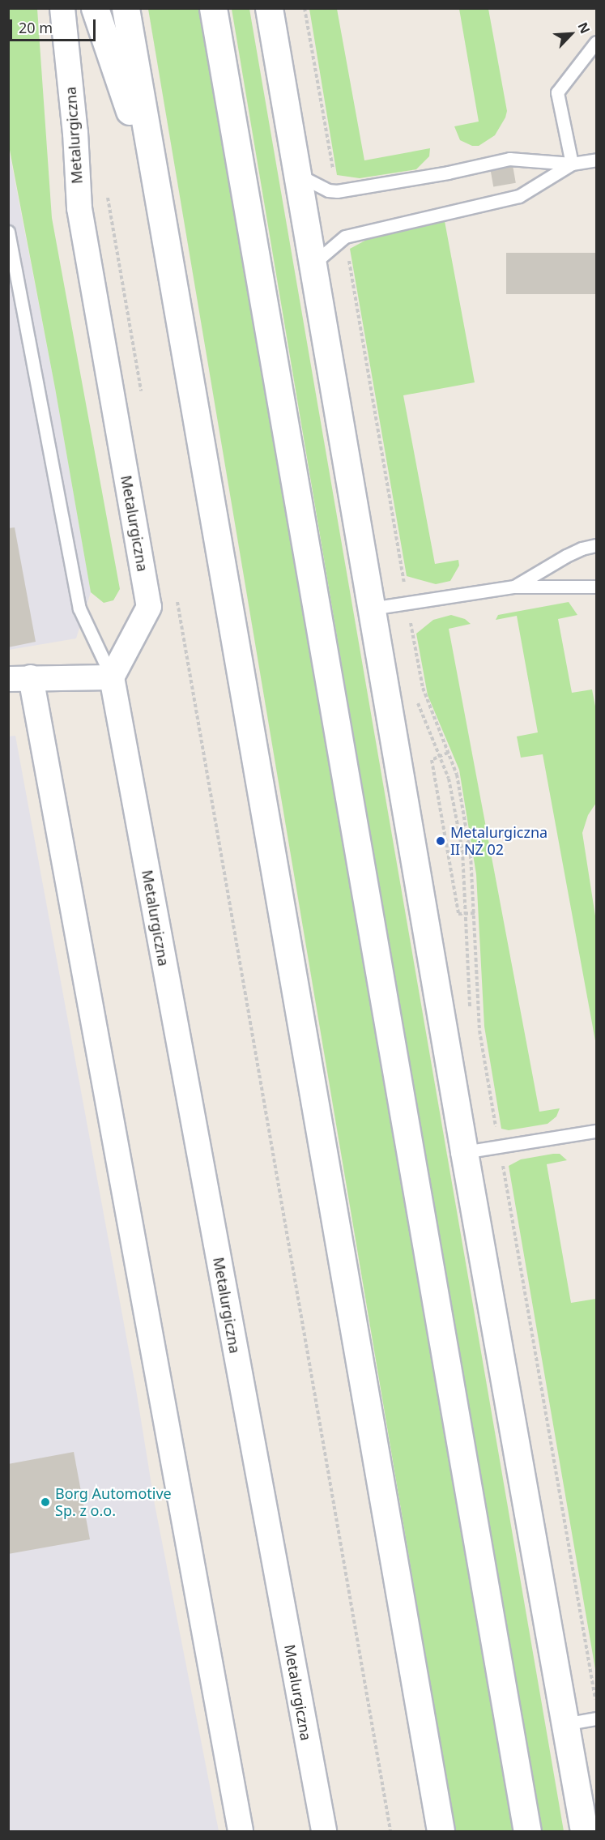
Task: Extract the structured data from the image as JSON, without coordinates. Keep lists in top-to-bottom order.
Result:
{
  "streets": {
    "street": ["Metalurgiczna"]
  },
  "places": ["Metalurgiczna II NŻ 02", "Borg Automotive Sp. z o.o."],
  "scale_bar": "20 m",
  "north": "top right"
}
